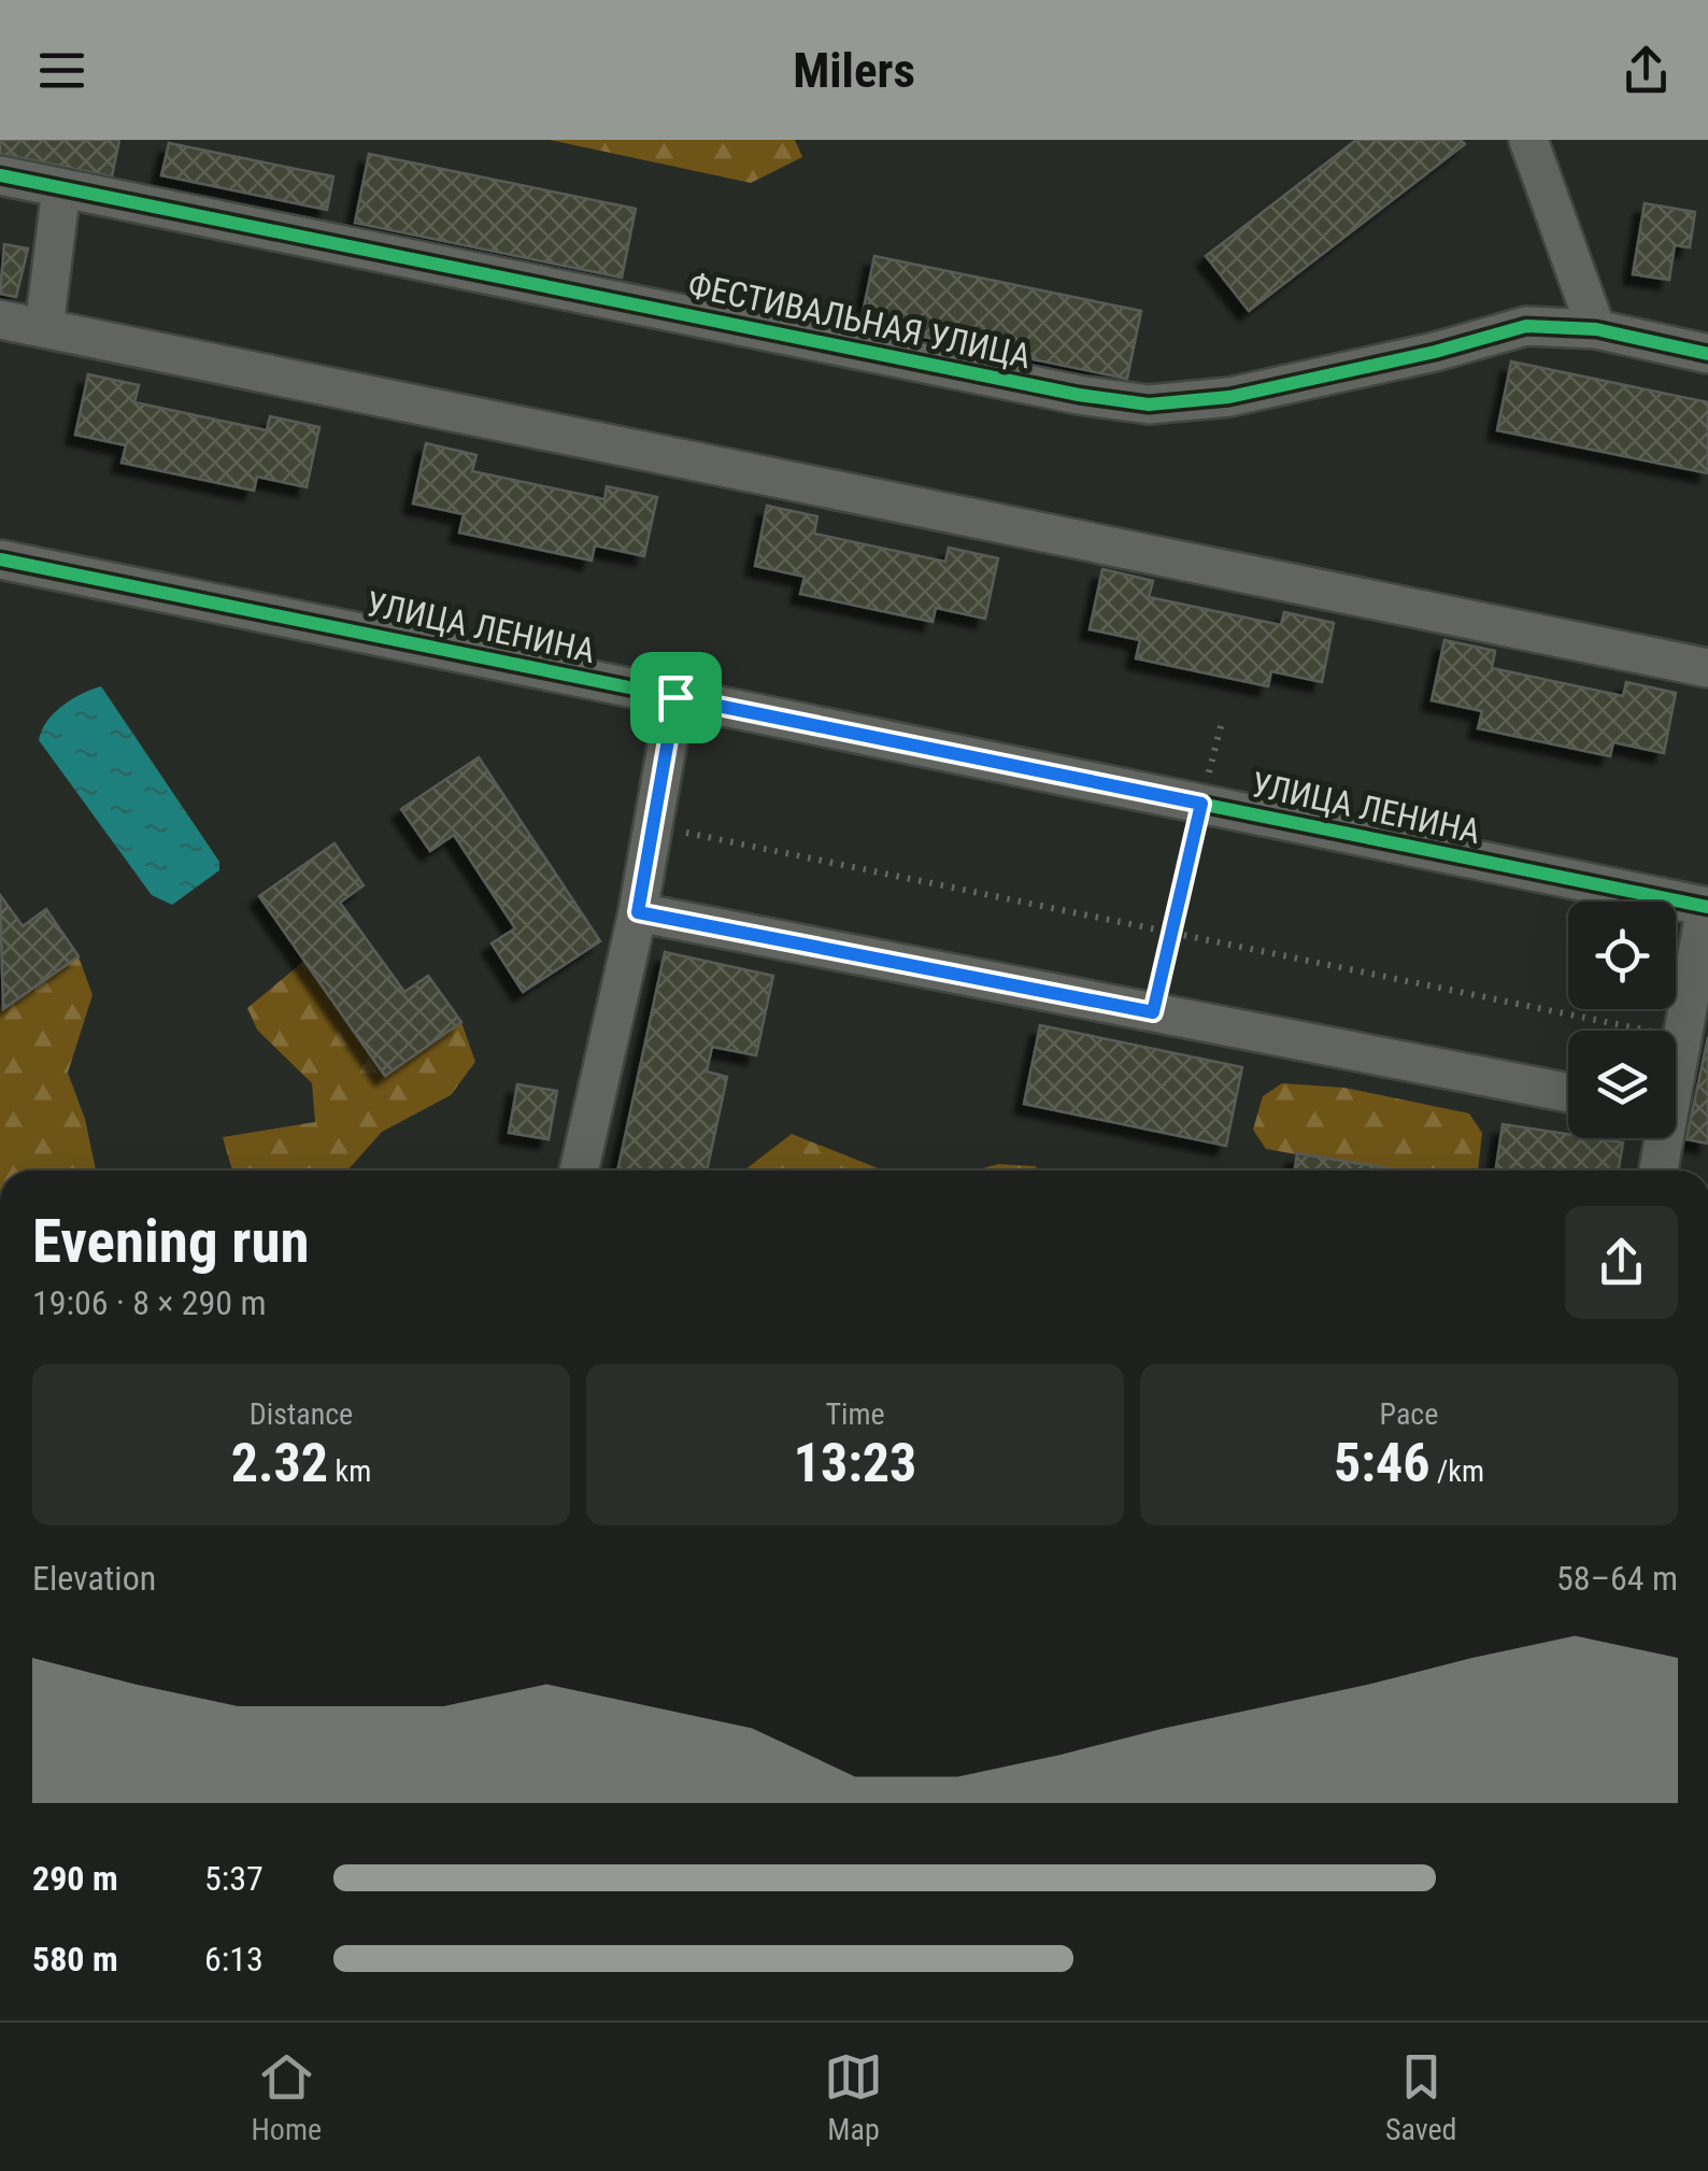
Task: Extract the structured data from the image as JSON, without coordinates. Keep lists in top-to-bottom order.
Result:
{
  "streets": {
    "street": ["ФЕСТИВАЛЬНАЯ УЛИЦА", "УЛИЦА ЛЕНИНА"]
  },
  "page": {
    "header": "Milers",
    "heading": ["Evening run", "19:06 · 8 × 290 m"],
    "stats": [
      ["Distance", "2.32 km"],
      ["Time", "13:23"],
      ["Pace", "5:46 /km"]
    ],
    "chart": ["Elevation", "58–64 m"],
    "list": [
      {
        "name": "290 m",
        "note": "5:37"
      },
      {
        "name": "580 m",
        "note": "6:13"
      }
    ],
    "tabs": ["Home", "Map", "Saved"]
  }
}
